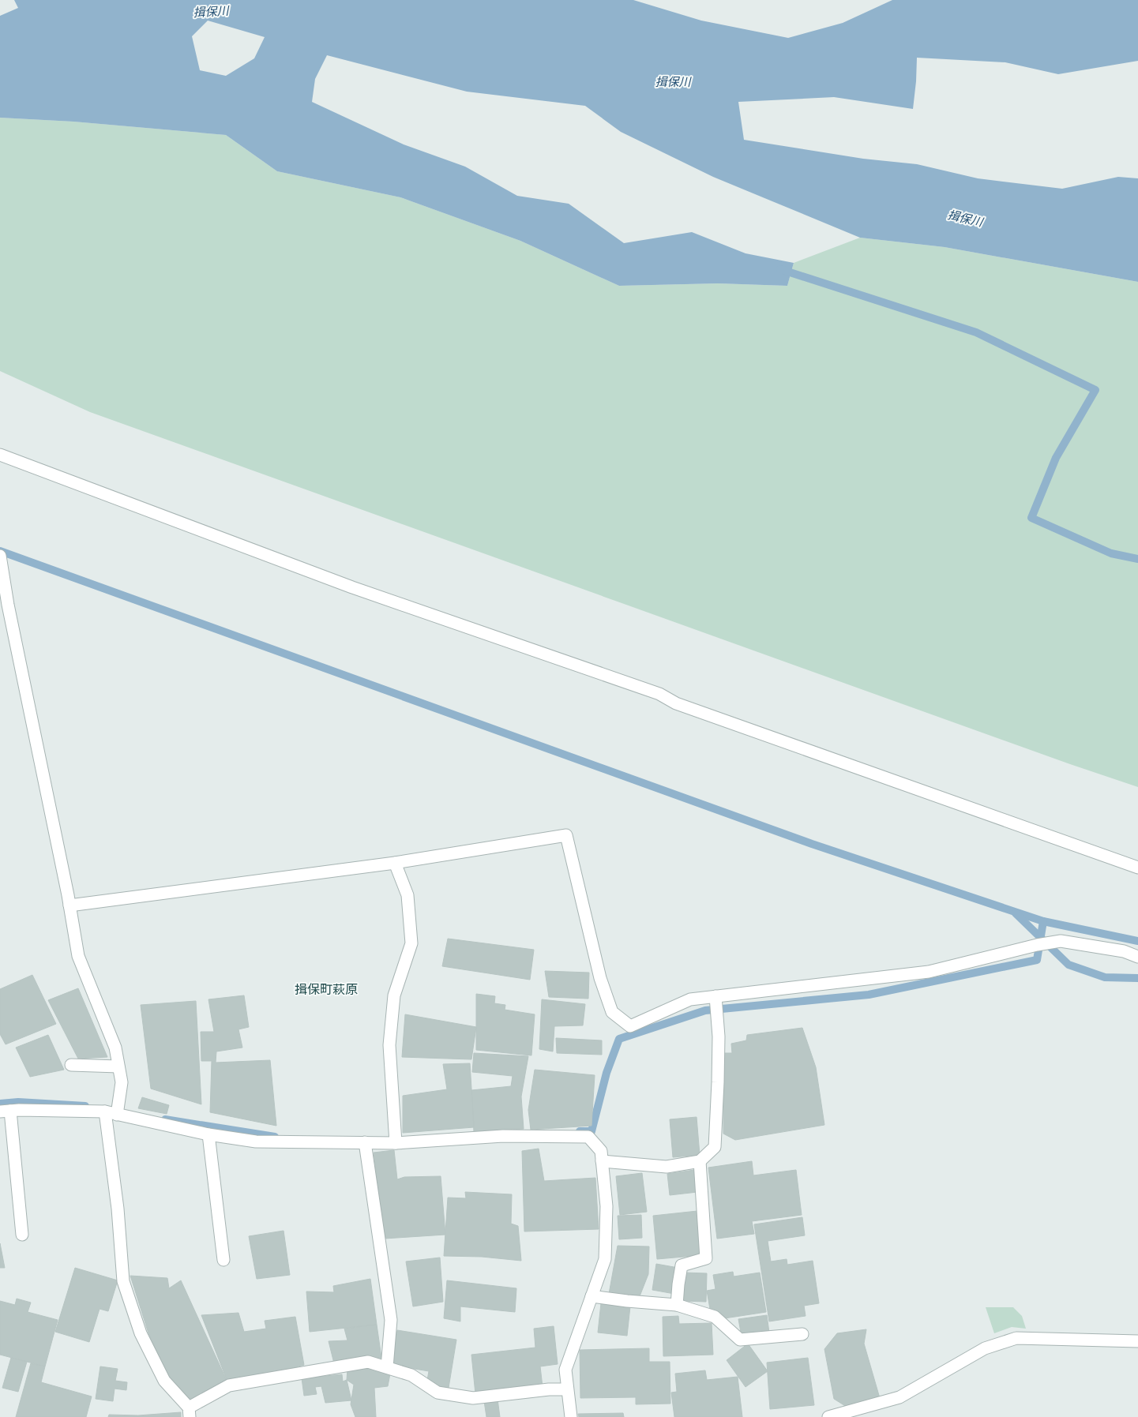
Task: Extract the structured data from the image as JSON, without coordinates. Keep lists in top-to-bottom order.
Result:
{
  "districts": ["揖保町萩原"],
  "water": ["揖保川"]
}
